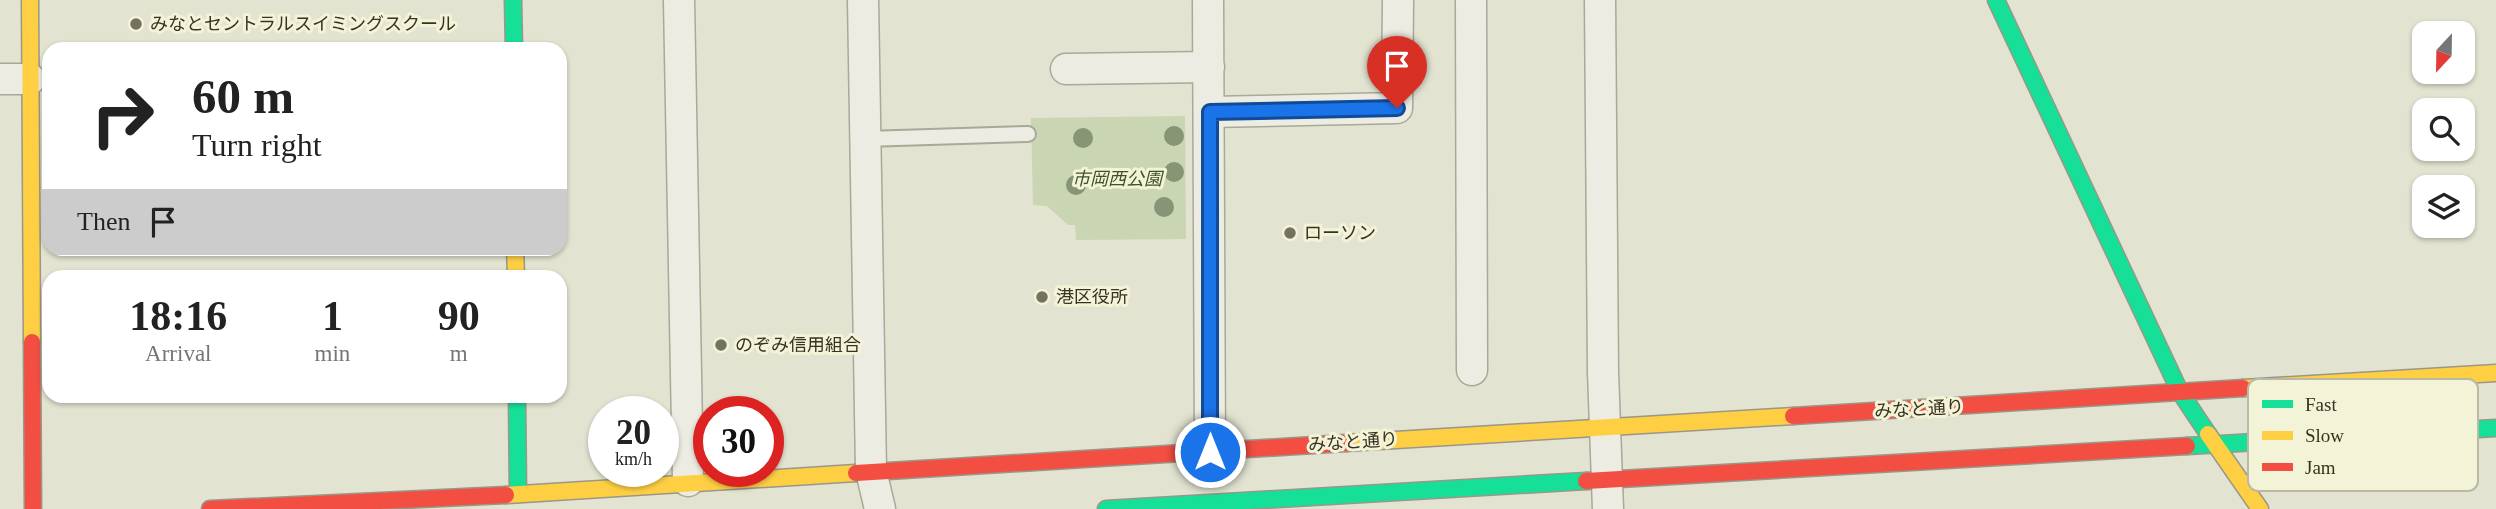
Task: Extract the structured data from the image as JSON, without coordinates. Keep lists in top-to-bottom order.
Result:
{
  "streets": {
    "main road": ["みなと通り"]
  },
  "parks": ["市岡西公園"],
  "places": [
    "みなとセントラルスイミングスクール",
    "ローソン",
    "港区役所",
    "のぞみ信用組合"
  ],
  "legend": ["Fast", "Slow", "Jam"],
  "north": "bottom",
  "page": {
    "turn": ["60 m", "Turn right"],
    "then": "Then",
    "eta": [
      "18:16",
      "Arrival",
      "1",
      "min",
      "90",
      "m"
    ],
    "speed": "20 km/h",
    "limit": "30"
  }
}
